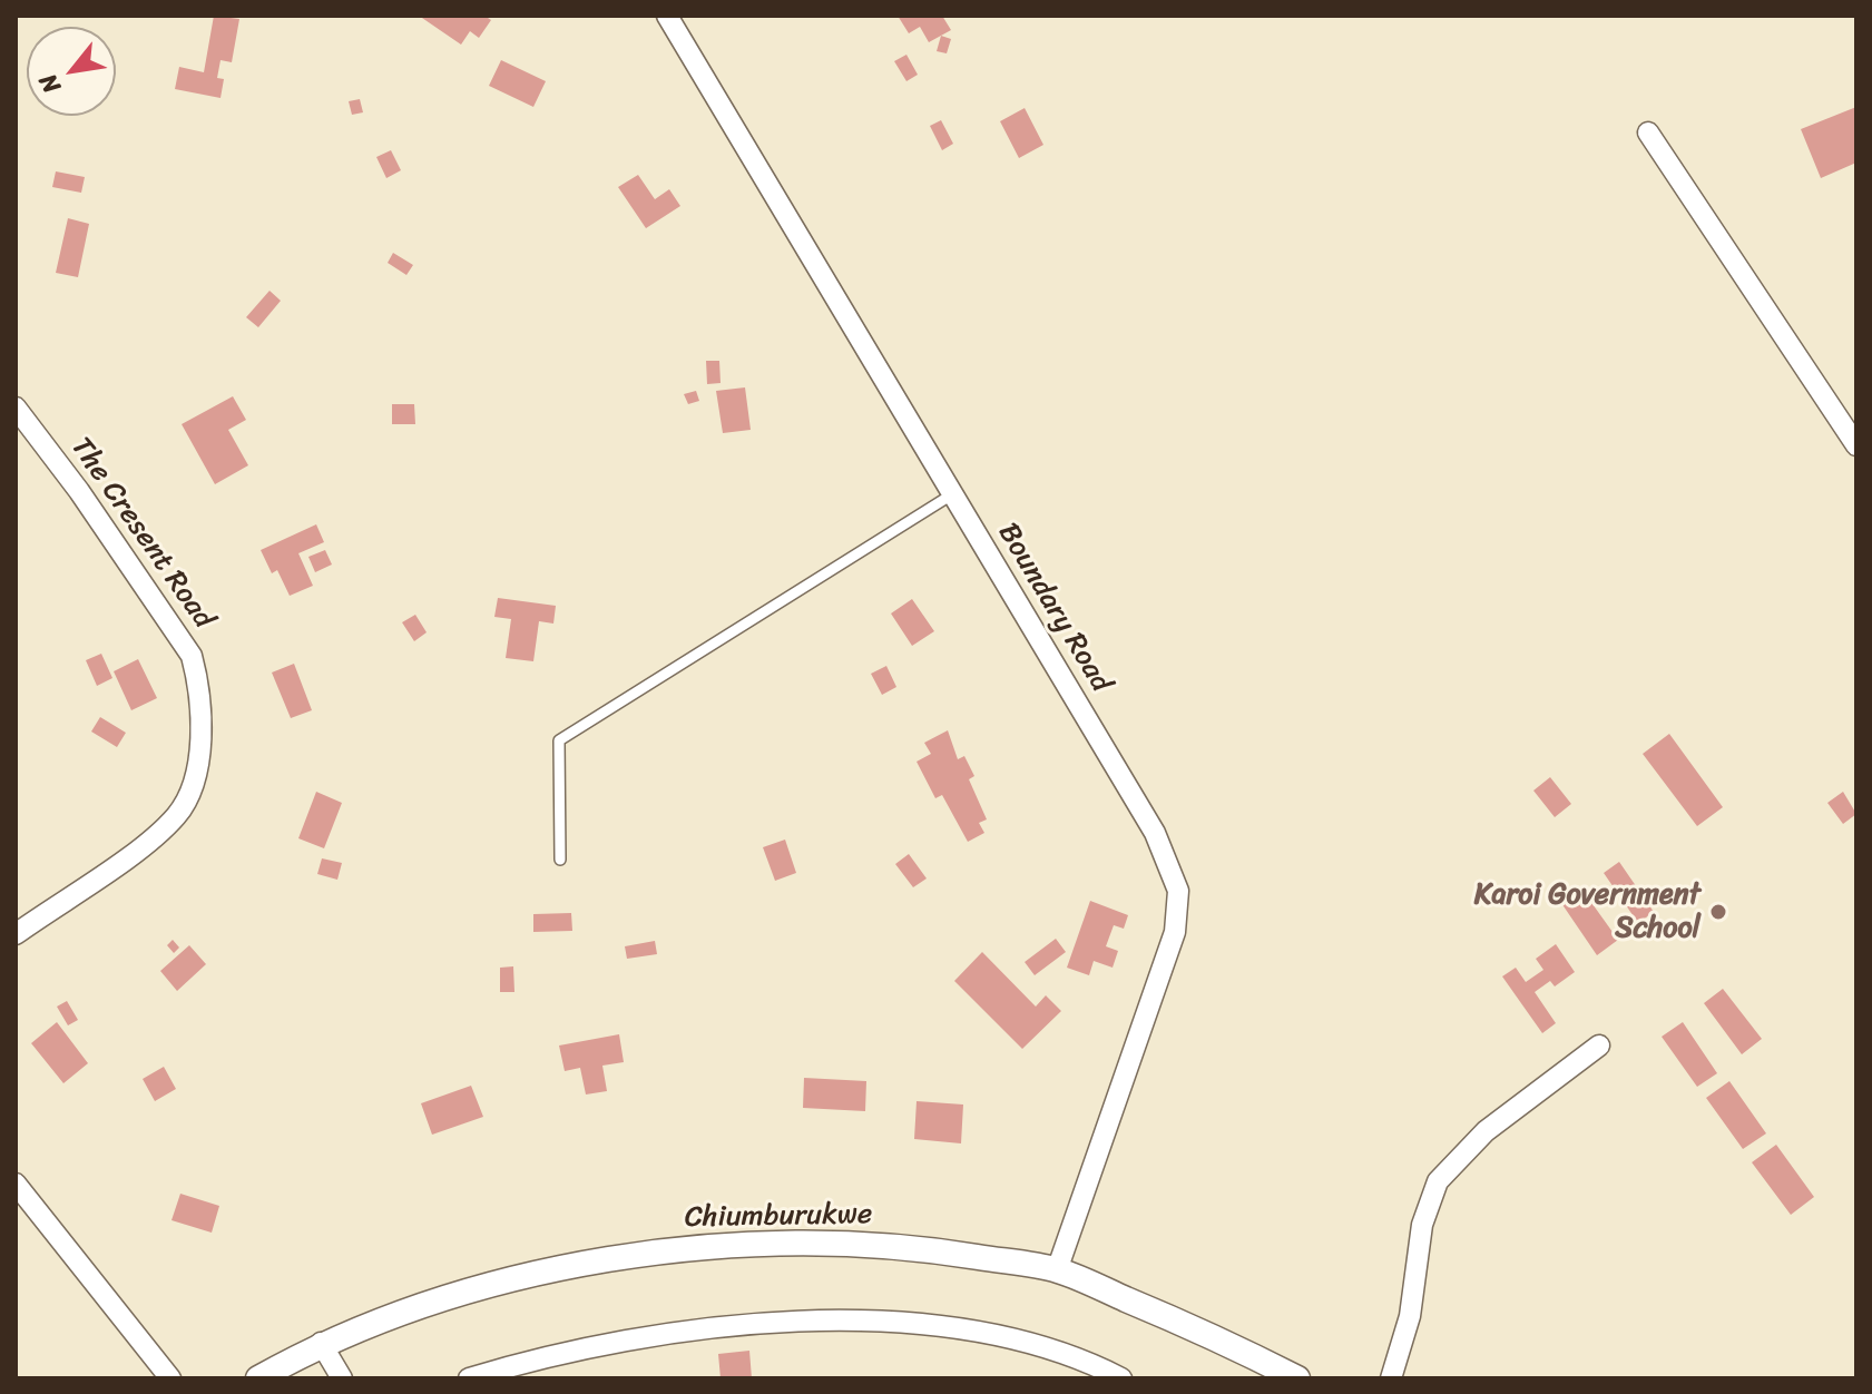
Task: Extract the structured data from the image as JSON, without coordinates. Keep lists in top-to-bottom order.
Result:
{
  "streets": {
    "street": ["The Cresent Road", "Boundary Road", "Chiumburukwe"]
  },
  "crossings": [
    ["Boundary Road", "Chiumburukwe"]
  ],
  "places": ["Karoi Government School"],
  "north": "bottom left"
}
